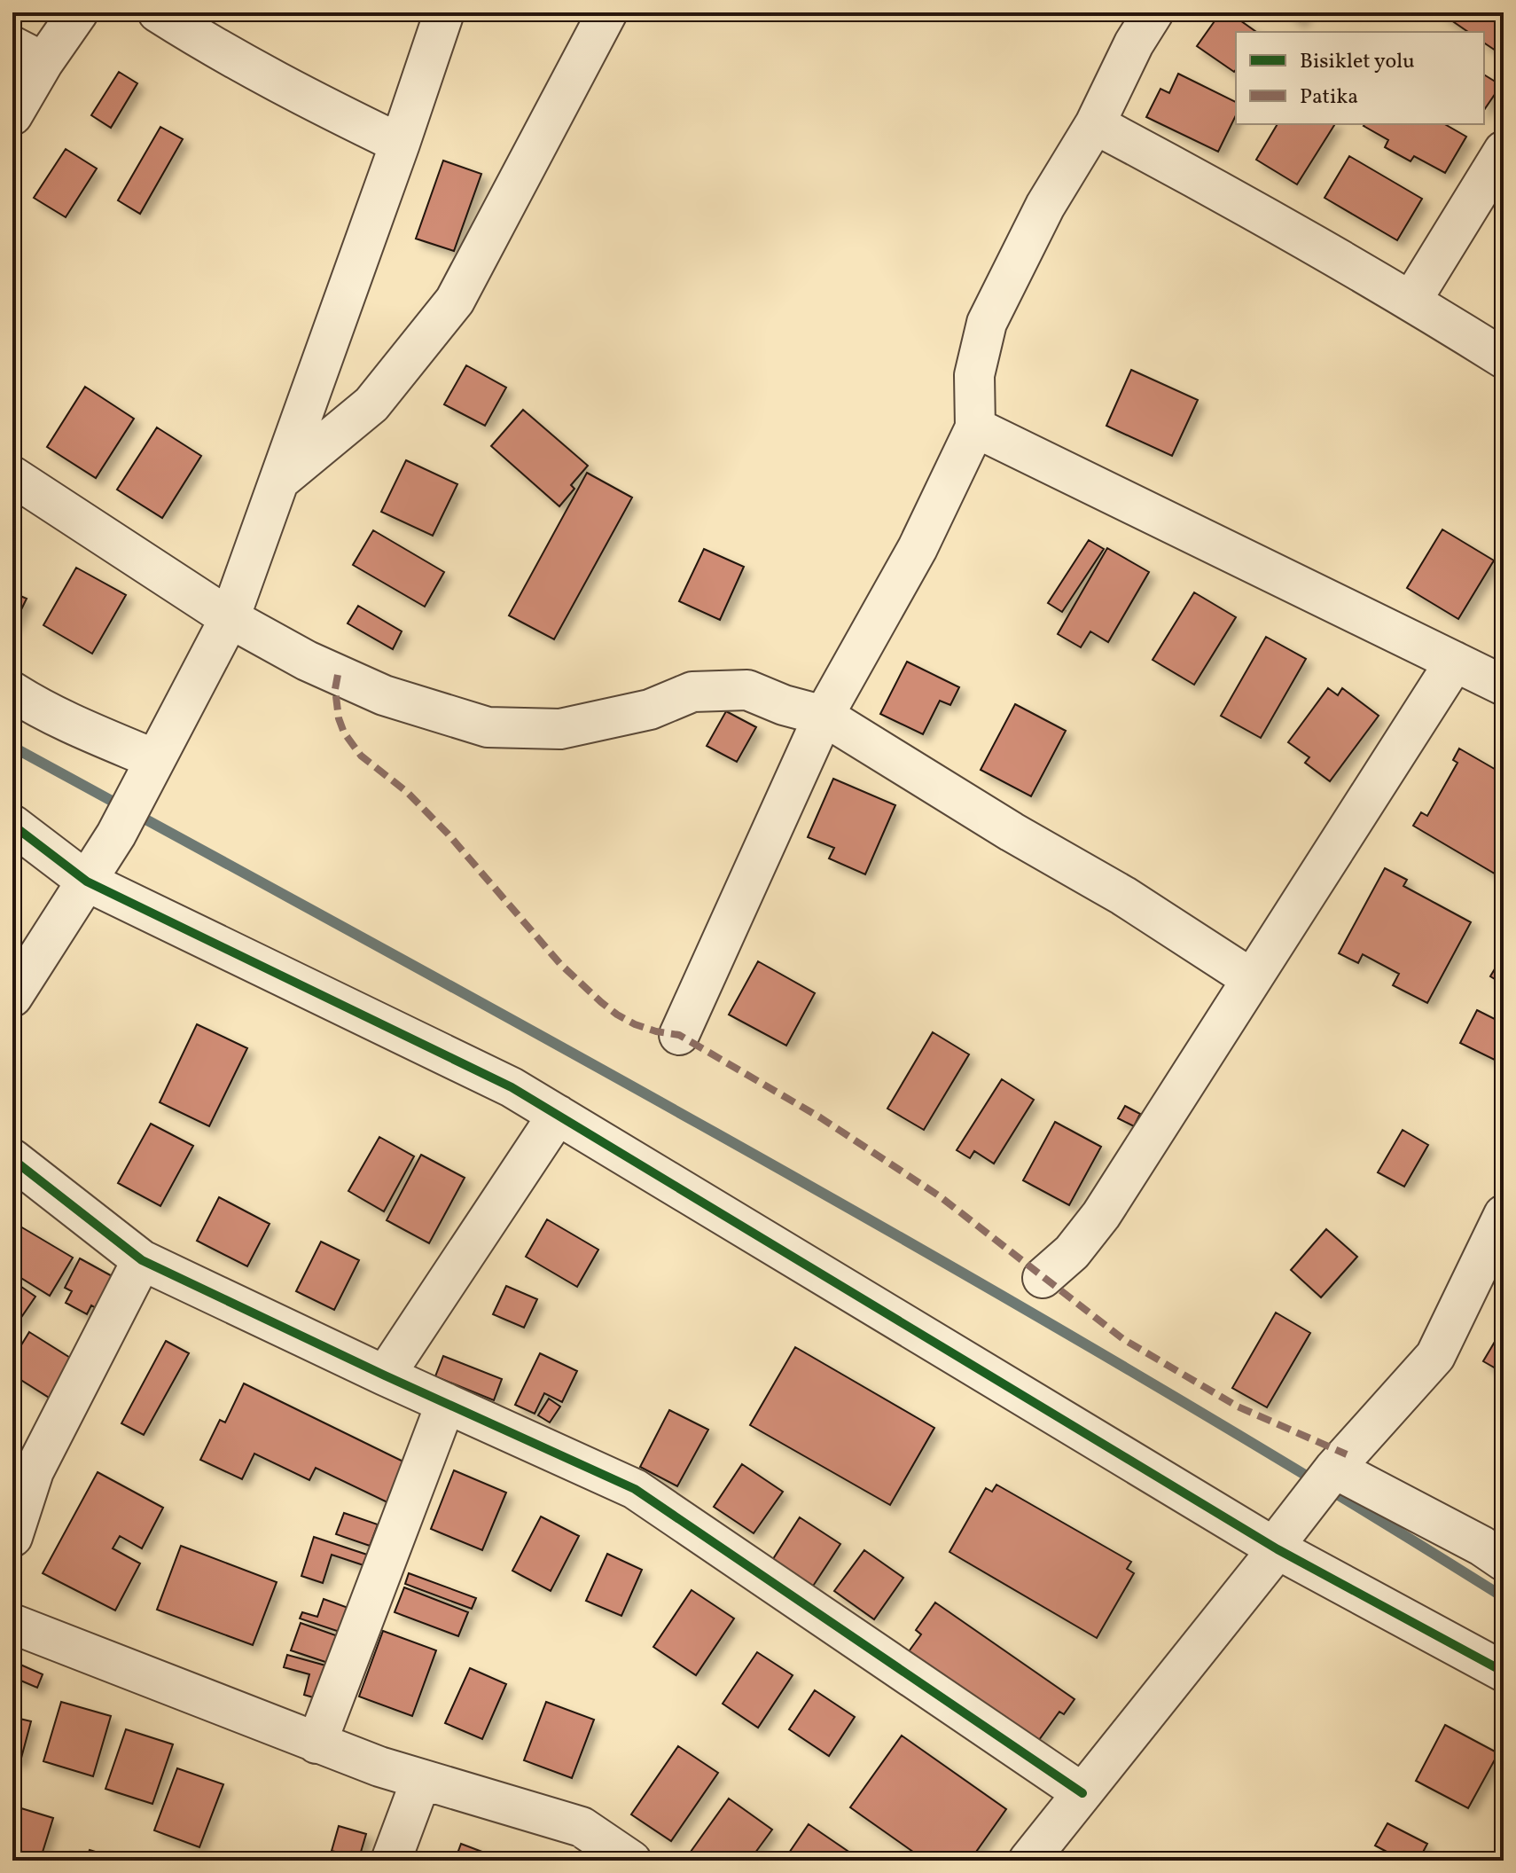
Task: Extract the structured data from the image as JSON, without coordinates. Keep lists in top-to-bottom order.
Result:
{
  "legend": ["Bisiklet yolu", "Patika"]
}
